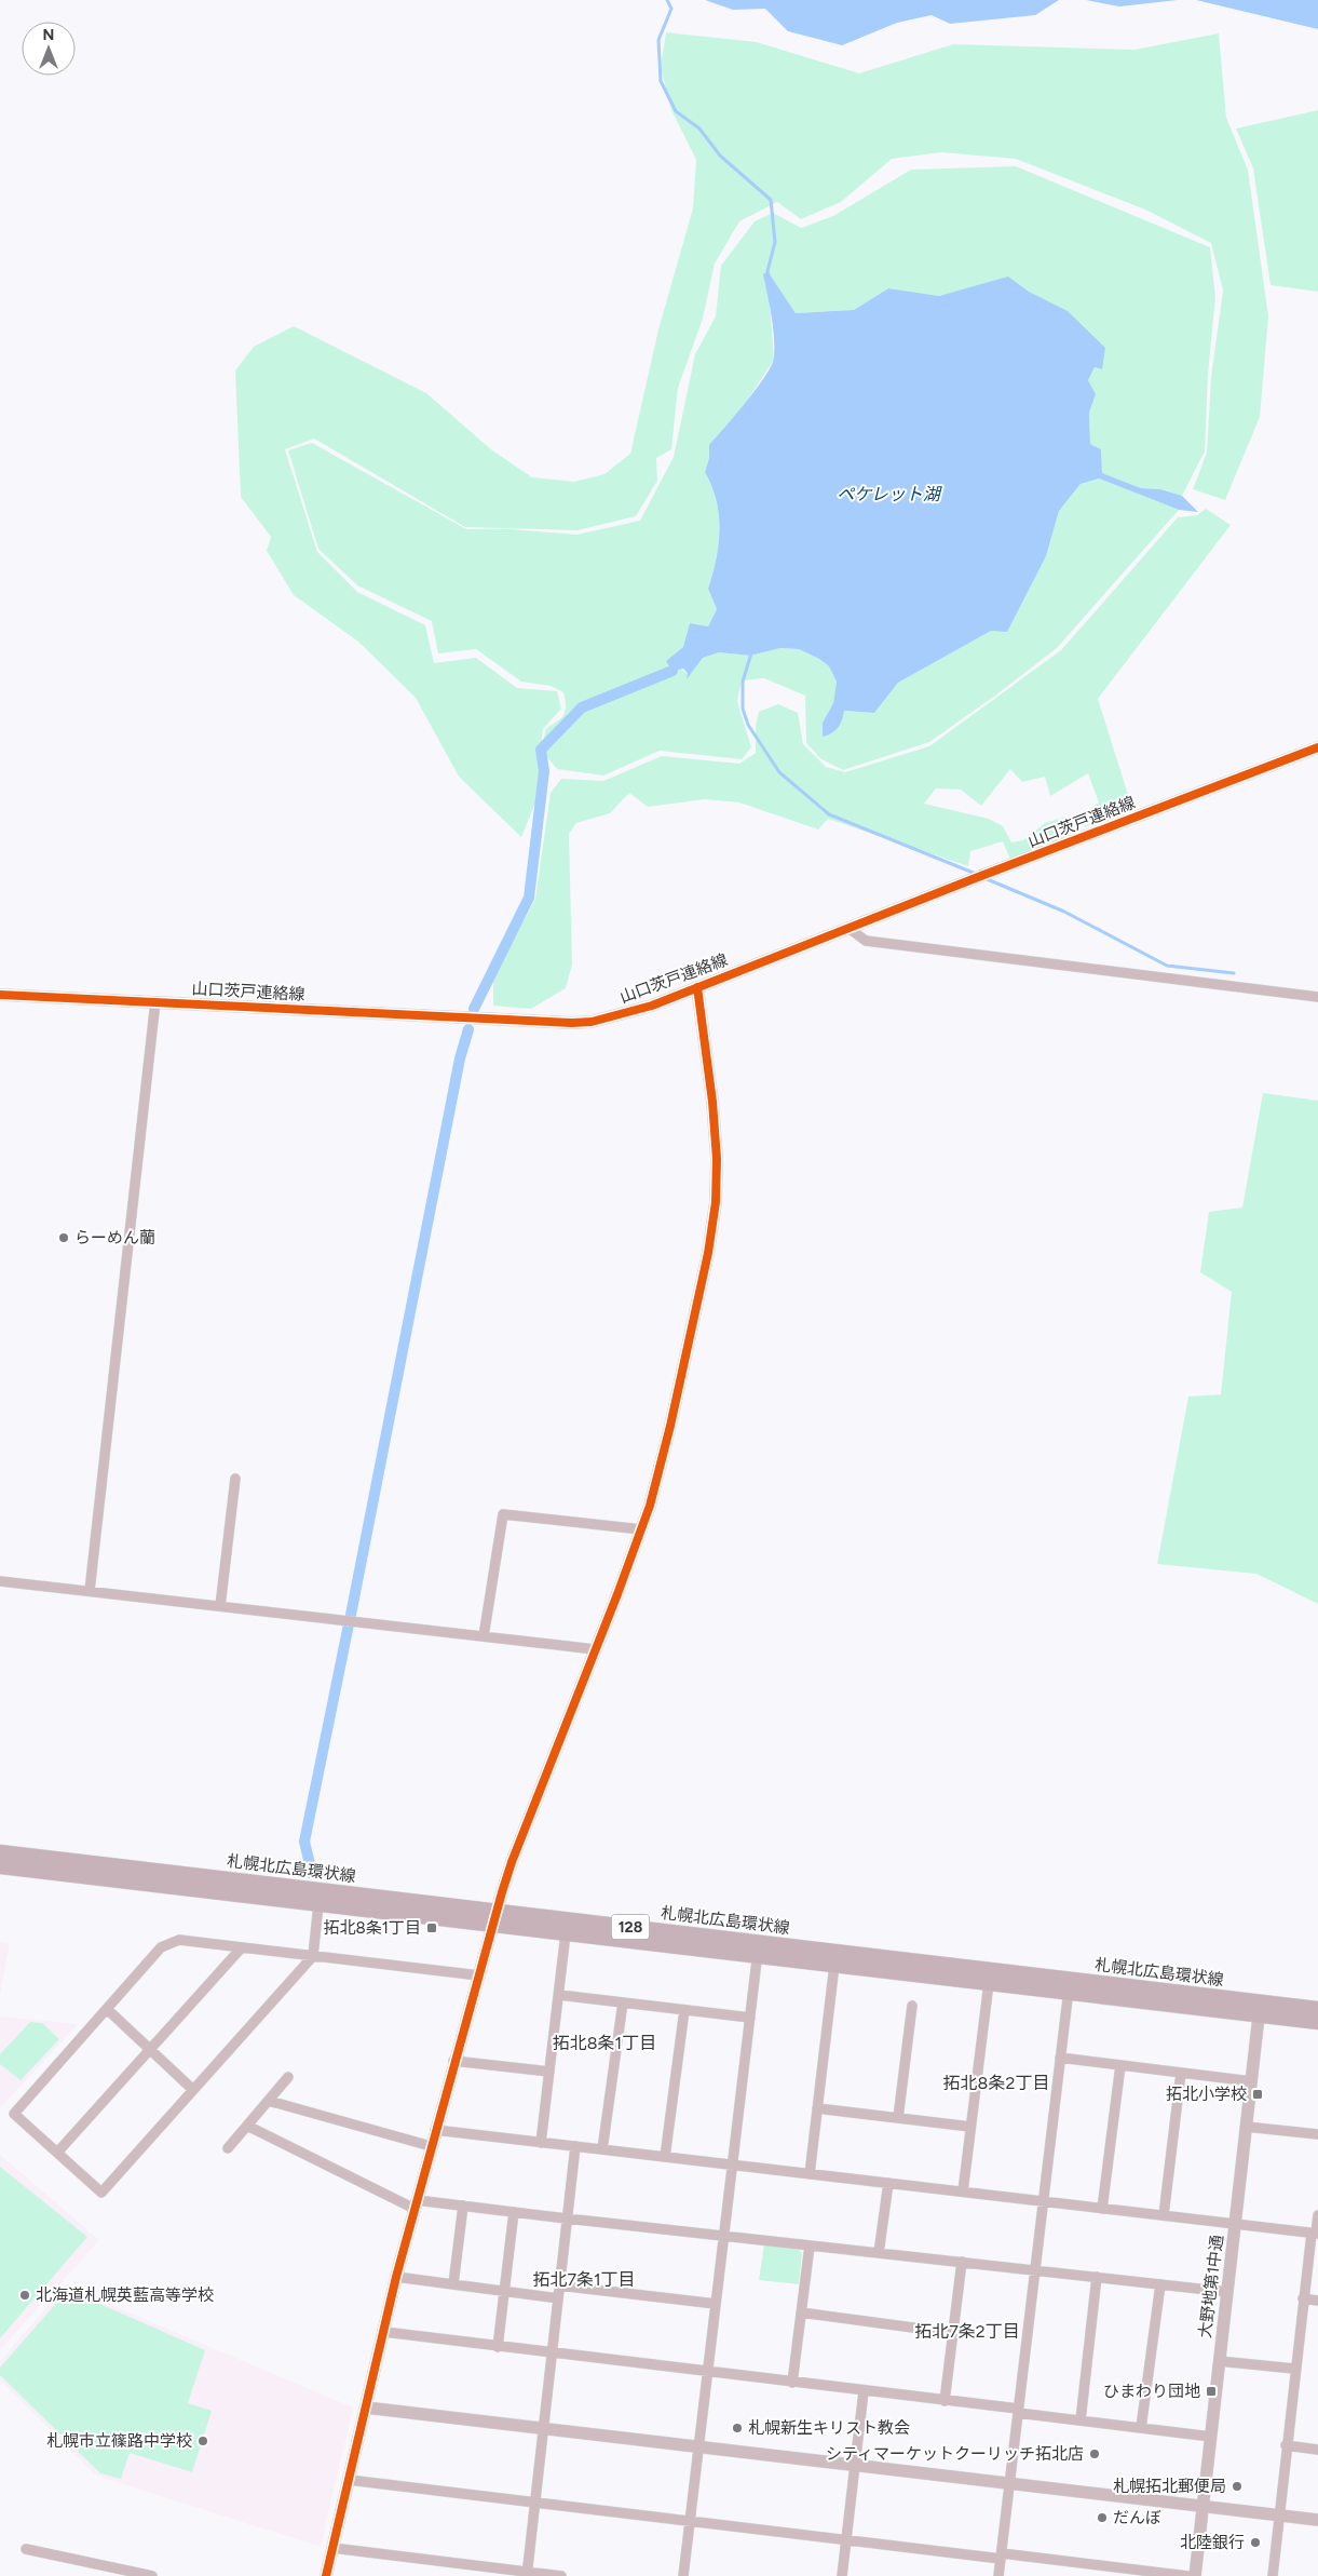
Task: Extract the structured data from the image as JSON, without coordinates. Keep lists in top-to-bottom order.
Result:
{
  "streets": {
    "main road": ["札幌北広島環状線", "128"],
    "street": ["山口茨戸連絡線", "大野地第1中通"]
  },
  "crossings": [
    ["札幌北広島環状線", "大野地第1中通"]
  ],
  "districts": [
    "拓北8条1丁目",
    "拓北8条2丁目",
    "拓北7条1丁目",
    "拓北7条2丁目"
  ],
  "water": ["ペケレット湖"],
  "places": {
    "other": [
      "らーめん蘭",
      "北海道札幌英藍高等学校",
      "札幌新生キリスト教会",
      "札幌市立篠路中学校",
      "シティマーケットクーリッチ拓北店",
      "札幌拓北郵便局",
      "だんぼ",
      "北陸銀行"
    ],
    "transit": ["拓北8条1丁目", "拓北小学校", "ひまわり団地"]
  },
  "north": "top"
}
